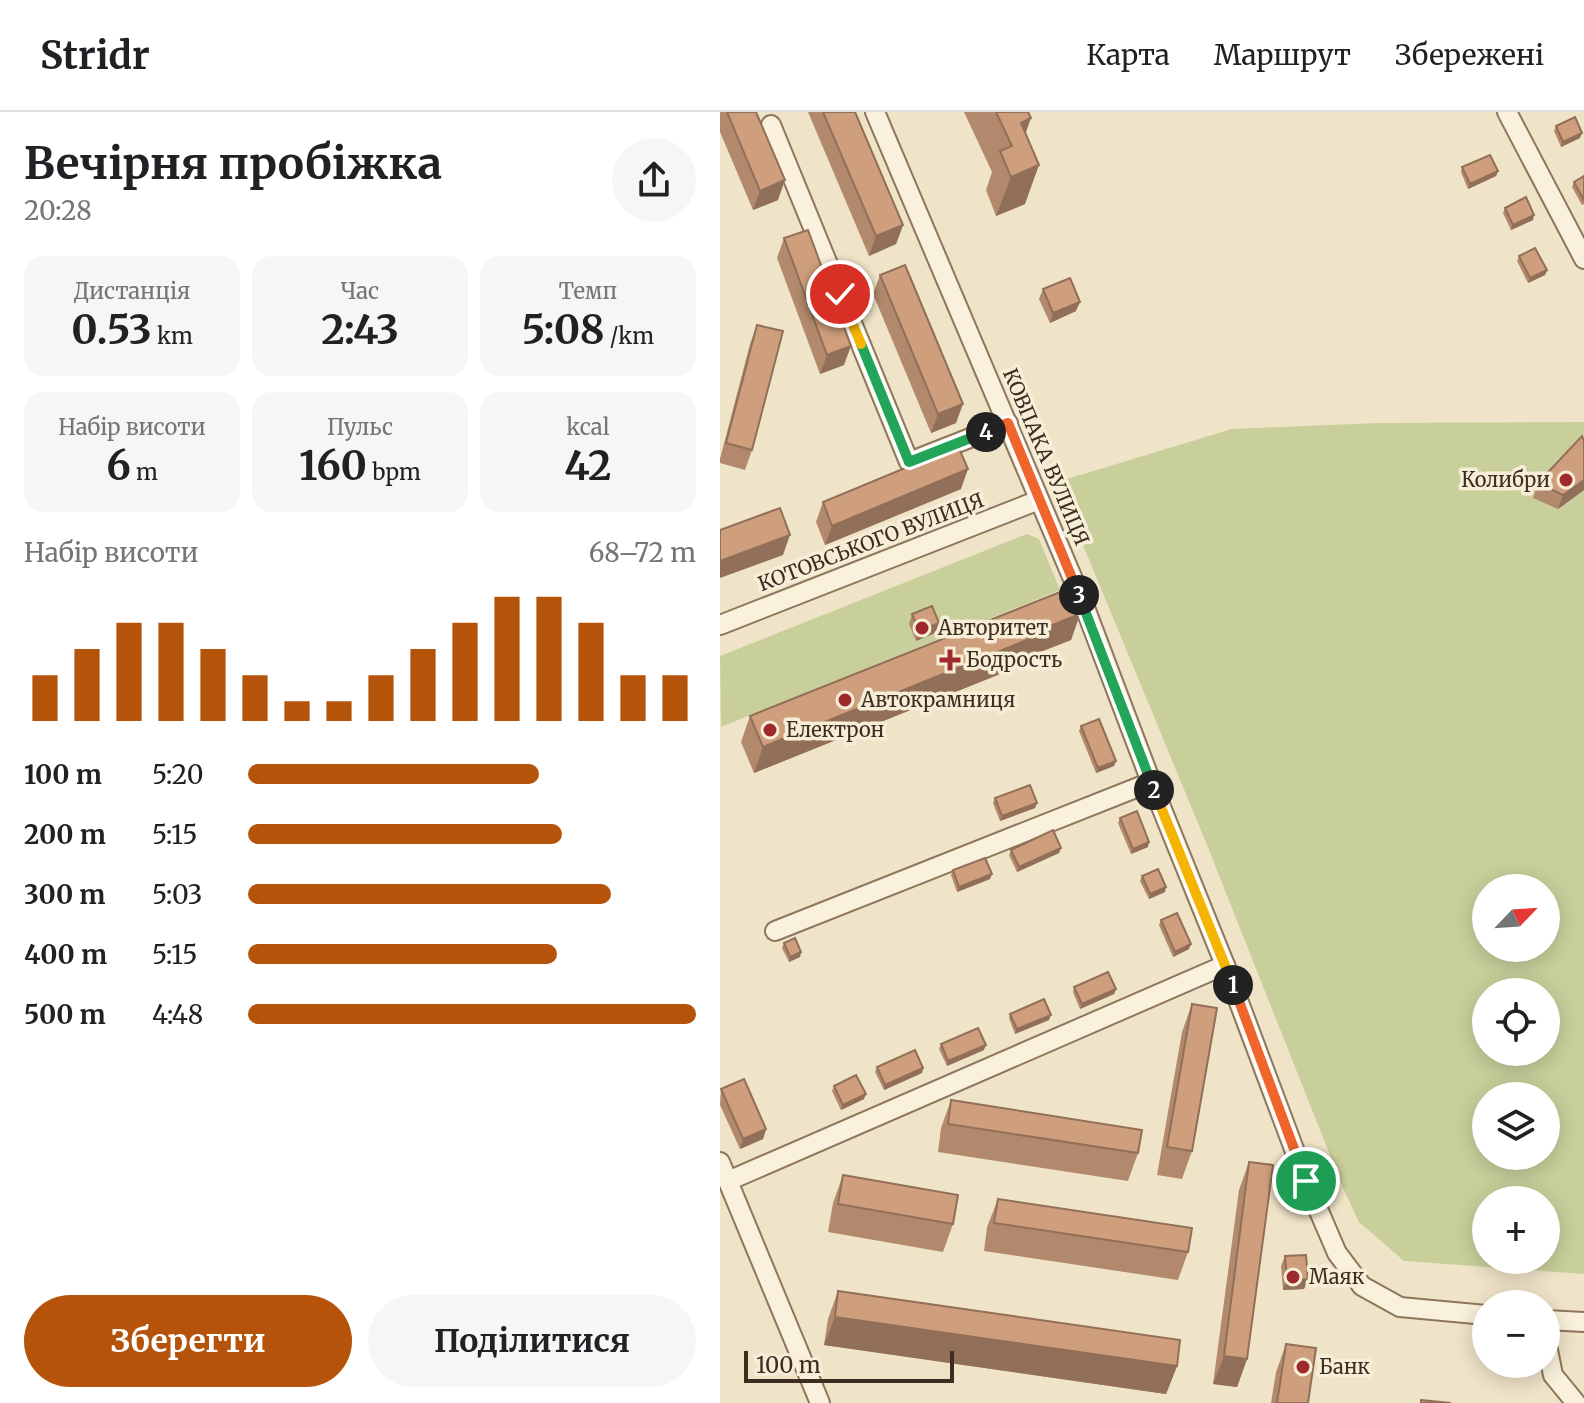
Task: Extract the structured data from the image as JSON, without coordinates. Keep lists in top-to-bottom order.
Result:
{
  "streets": {
    "street": ["КОВПАКА ВУЛИЦЯ", "КОТОВСЬКОГО ВУЛИЦЯ"]
  },
  "crossings": [
    ["КОВПАКА ВУЛИЦЯ", "КОТОВСЬКОГО ВУЛИЦЯ"]
  ],
  "places": {
    "other": [
      "Колибри",
      "Авторитет",
      "Автокрамниця",
      "Електрон",
      "Маяк",
      "Банк"
    ],
    "health": ["Бодрость"]
  },
  "scale_bar": "100 m",
  "north": "top right",
  "page": {
    "header": "Stridr",
    "nav": ["Карта", "Маршрут", "Збережені"],
    "heading": ["Вечірня пробіжка", "20:28"],
    "stats": [
      ["Дистанція", "0.53 km"],
      ["Час", "2:43"],
      ["Темп", "5:08 /km"],
      ["Набір висоти", "6 m"],
      ["Пульс", "160 bpm"],
      ["kcal", "42"]
    ],
    "pins": [
      "4",
      "3",
      "2",
      "1"
    ],
    "chart": ["Набір висоти", "68–72 m"],
    "list": [
      {
        "name": "100 m",
        "note": "5:20"
      },
      {
        "name": "200 m",
        "note": "5:15"
      },
      {
        "name": "300 m",
        "note": "5:03"
      },
      {
        "name": "400 m",
        "note": "5:15"
      },
      {
        "name": "500 m",
        "note": "4:48"
      }
    ],
    "map_buttons": ["+", "−"],
    "buttons": ["Зберегти", "Поділитися"],
    "scale": "100 m"
  }
}
